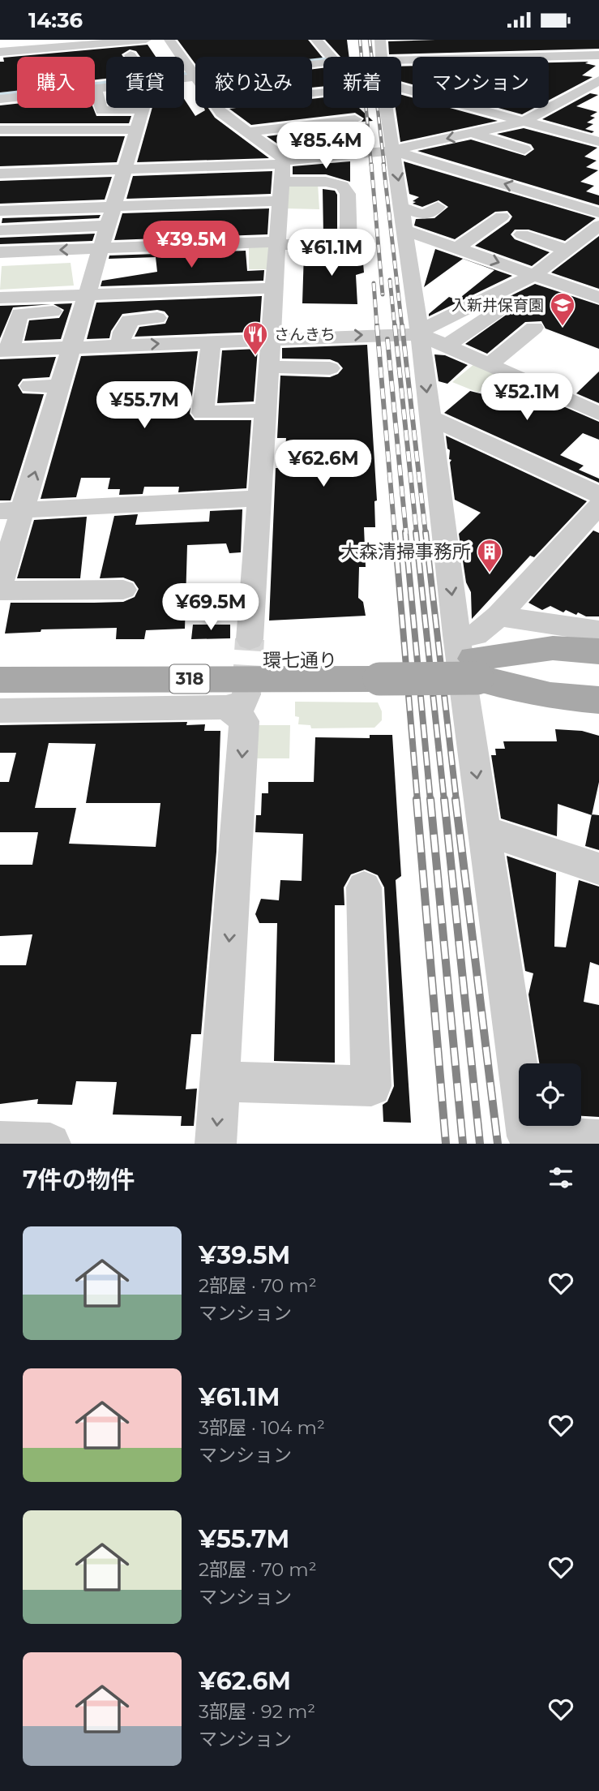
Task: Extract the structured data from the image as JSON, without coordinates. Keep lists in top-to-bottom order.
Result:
{
  "streets": {
    "main road": ["環七通り", "318"]
  },
  "places": {
    "school or university": ["入新井保育園"],
    "restaurant": ["さんきち"],
    "building": ["大森清掃事務所"]
  },
  "page": {
    "status": "14:36",
    "chip": [
      "購入",
      "賃貸",
      "絞り込み",
      "新着",
      "マンション"
    ],
    "price": [
      "¥85.4M",
      "¥39.5M",
      "¥61.1M",
      "¥52.1M",
      "¥55.7M",
      "¥62.6M",
      "¥69.5M"
    ],
    "heading": "7件の物件",
    "list": [
      {
        "name": "¥39.5M",
        "note": "2部屋 · 70 m² · マンション"
      },
      {
        "name": "¥61.1M",
        "note": "3部屋 · 104 m² · マンション"
      },
      {
        "name": "¥55.7M",
        "note": "2部屋 · 70 m² · マンション"
      },
      {
        "name": "¥62.6M",
        "note": "3部屋 · 92 m² · マンション"
      }
    ]
  }
}
